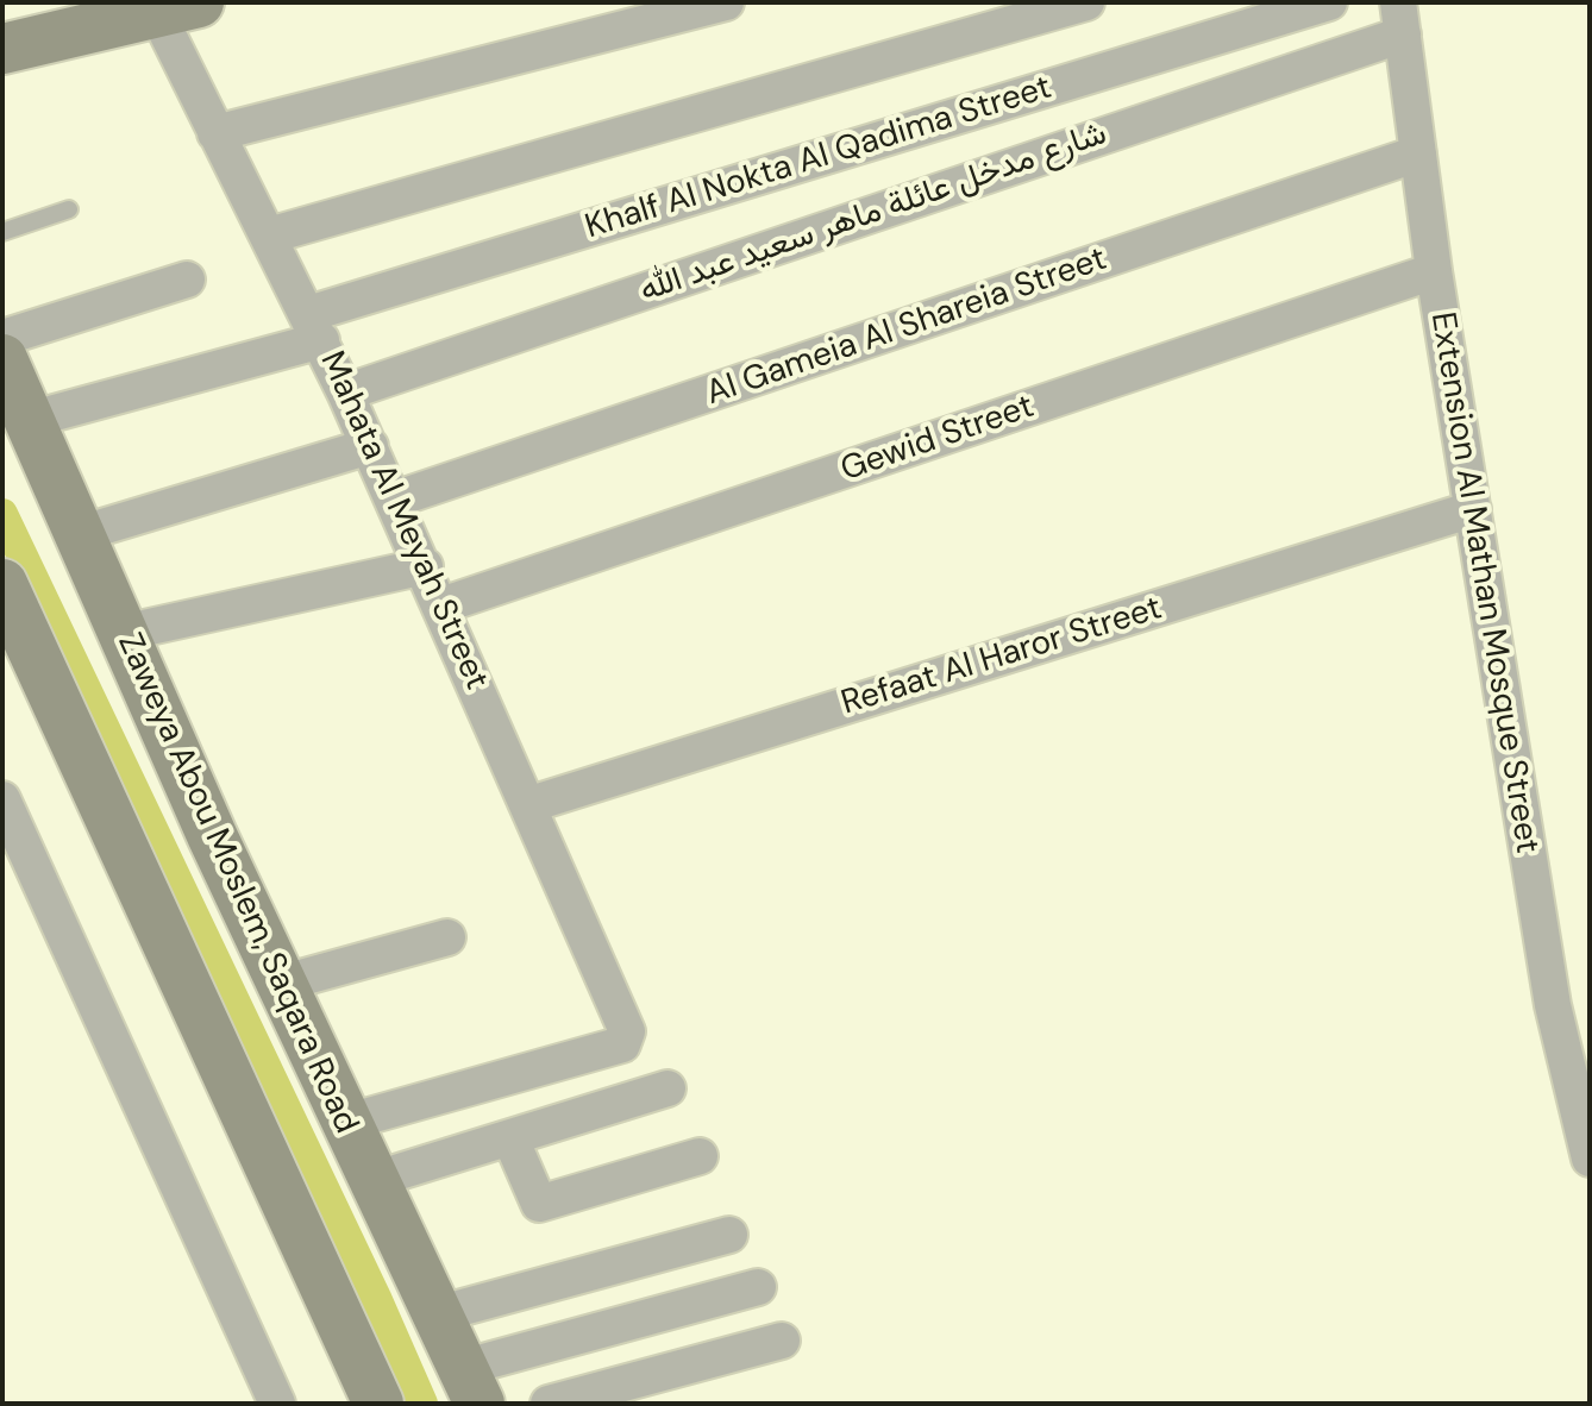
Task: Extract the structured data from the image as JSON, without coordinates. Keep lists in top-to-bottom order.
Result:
{
  "streets": {
    "street": [
      "Khalf Al Nokta Al Qadima Street",
      "شارع مدخل عائلة ماهر سعيد عبد الله",
      "Al Gameia Al Shareia Street",
      "Gewid Street",
      "Mahata Al Meyah Street",
      "Extension Al Mathan Mosque Street",
      "Refaat Al Haror Street",
      "Zaweya Abou Moslem, Saqara Road"
    ]
  },
  "crossings": [
    ["Khalf Al Nokta Al Qadima Street", "Mahata Al Meyah Street"],
    ["Khalf Al Nokta Al Qadima Street", "Zaweya Abou Moslem, Saqara Road"],
    ["شارع مدخل عائلة ماهر سعيد عبد الله", "Mahata Al Meyah Street"],
    ["شارع مدخل عائلة ماهر سعيد عبد الله", "Extension Al Mathan Mosque Street"],
    ["Al Gameia Al Shareia Street", "Mahata Al Meyah Street"],
    ["Al Gameia Al Shareia Street", "Extension Al Mathan Mosque Street"],
    ["Gewid Street", "Mahata Al Meyah Street"],
    ["Gewid Street", "Extension Al Mathan Mosque Street"],
    ["Mahata Al Meyah Street", "Refaat Al Haror Street"],
    ["Mahata Al Meyah Street", "Zaweya Abou Moslem, Saqara Road"],
    ["Extension Al Mathan Mosque Street", "Refaat Al Haror Street"]
  ]
}
